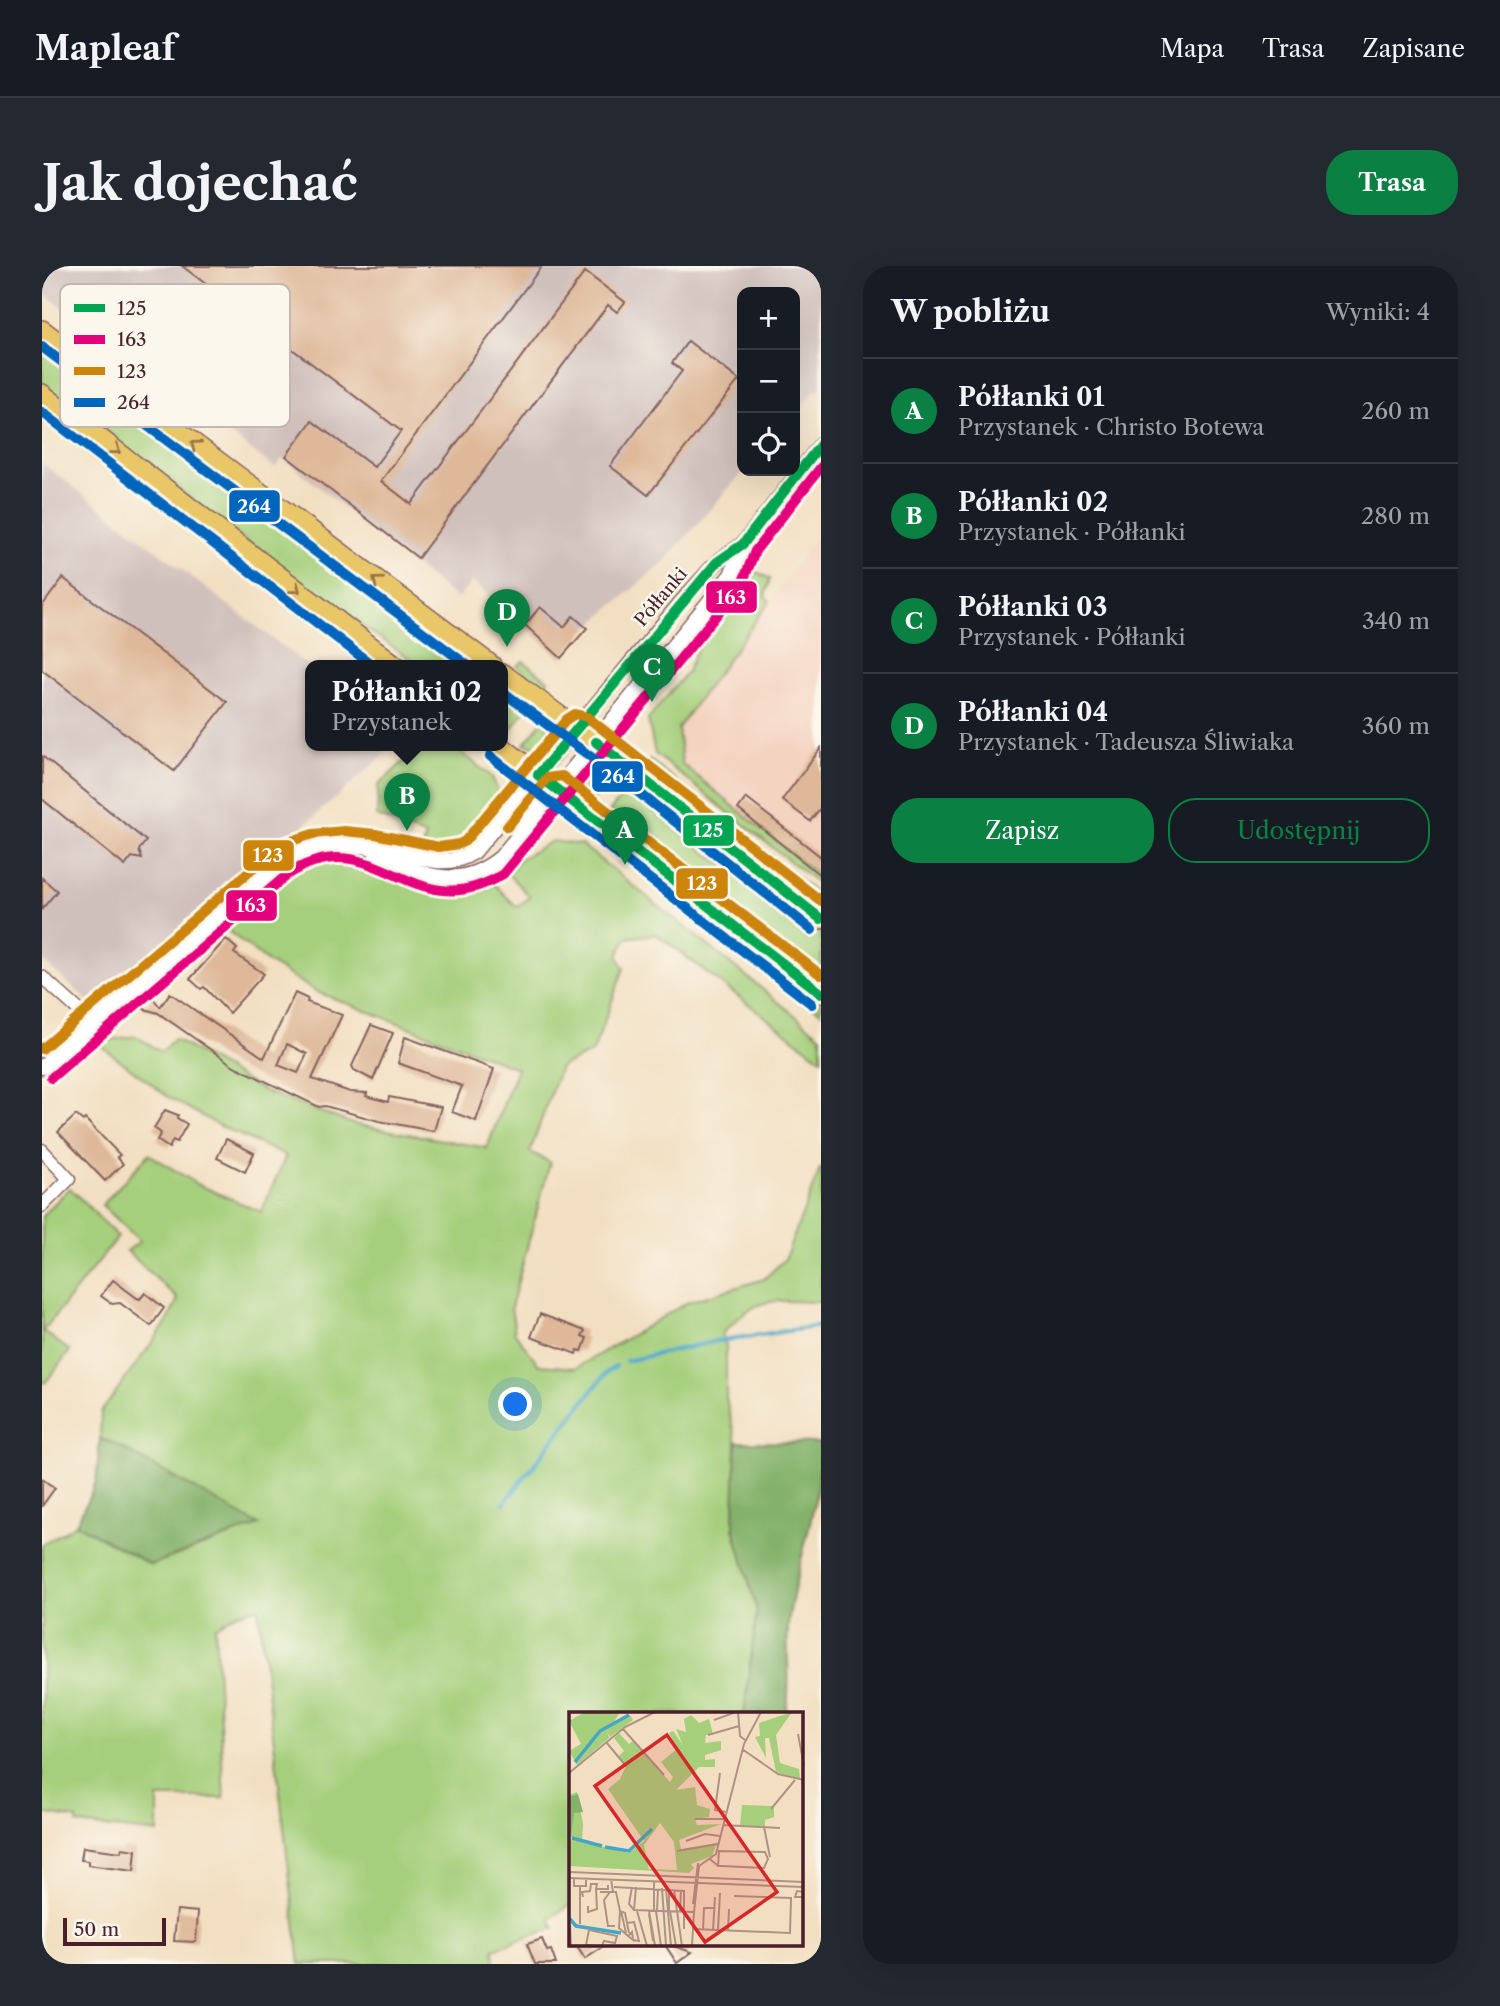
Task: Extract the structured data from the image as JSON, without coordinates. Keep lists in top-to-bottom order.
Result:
{
  "streets": {
    "street": ["Półłanki"]
  },
  "lines": [
    "transit line 264",
    "transit line 125",
    "transit line 163",
    "transit line 123"
  ],
  "legend": [
    "125",
    "163",
    "123",
    "264"
  ],
  "scale_bar": "50 m",
  "page": {
    "header": "Mapleaf",
    "nav": ["Mapa", "Trasa", "Zapisane"],
    "buttons": [
      "Trasa",
      ["Zapisz", "Udostępnij"]
    ],
    "title": "Jak dojechać",
    "heading": ["W pobliżu", "Wyniki: 4"],
    "map_buttons": ["+", "−"],
    "list": [
      {
        "mark": "A",
        "name": "Półłanki 01",
        "note": "Przystanek · Christo Botewa",
        "value": "260 m"
      },
      {
        "mark": "B",
        "name": "Półłanki 02",
        "note": "Przystanek · Półłanki",
        "value": "280 m"
      },
      {
        "mark": "C",
        "name": "Półłanki 03",
        "note": "Przystanek · Półłanki",
        "value": "340 m"
      },
      {
        "mark": "D",
        "name": "Półłanki 04",
        "note": "Przystanek · Tadeusza Śliwiaka",
        "value": "360 m"
      }
    ],
    "pins": [
      "D",
      "C",
      "B",
      "A"
    ],
    "popup": ["Półłanki 02", "Przystanek"],
    "scale": "50 m"
  }
}
